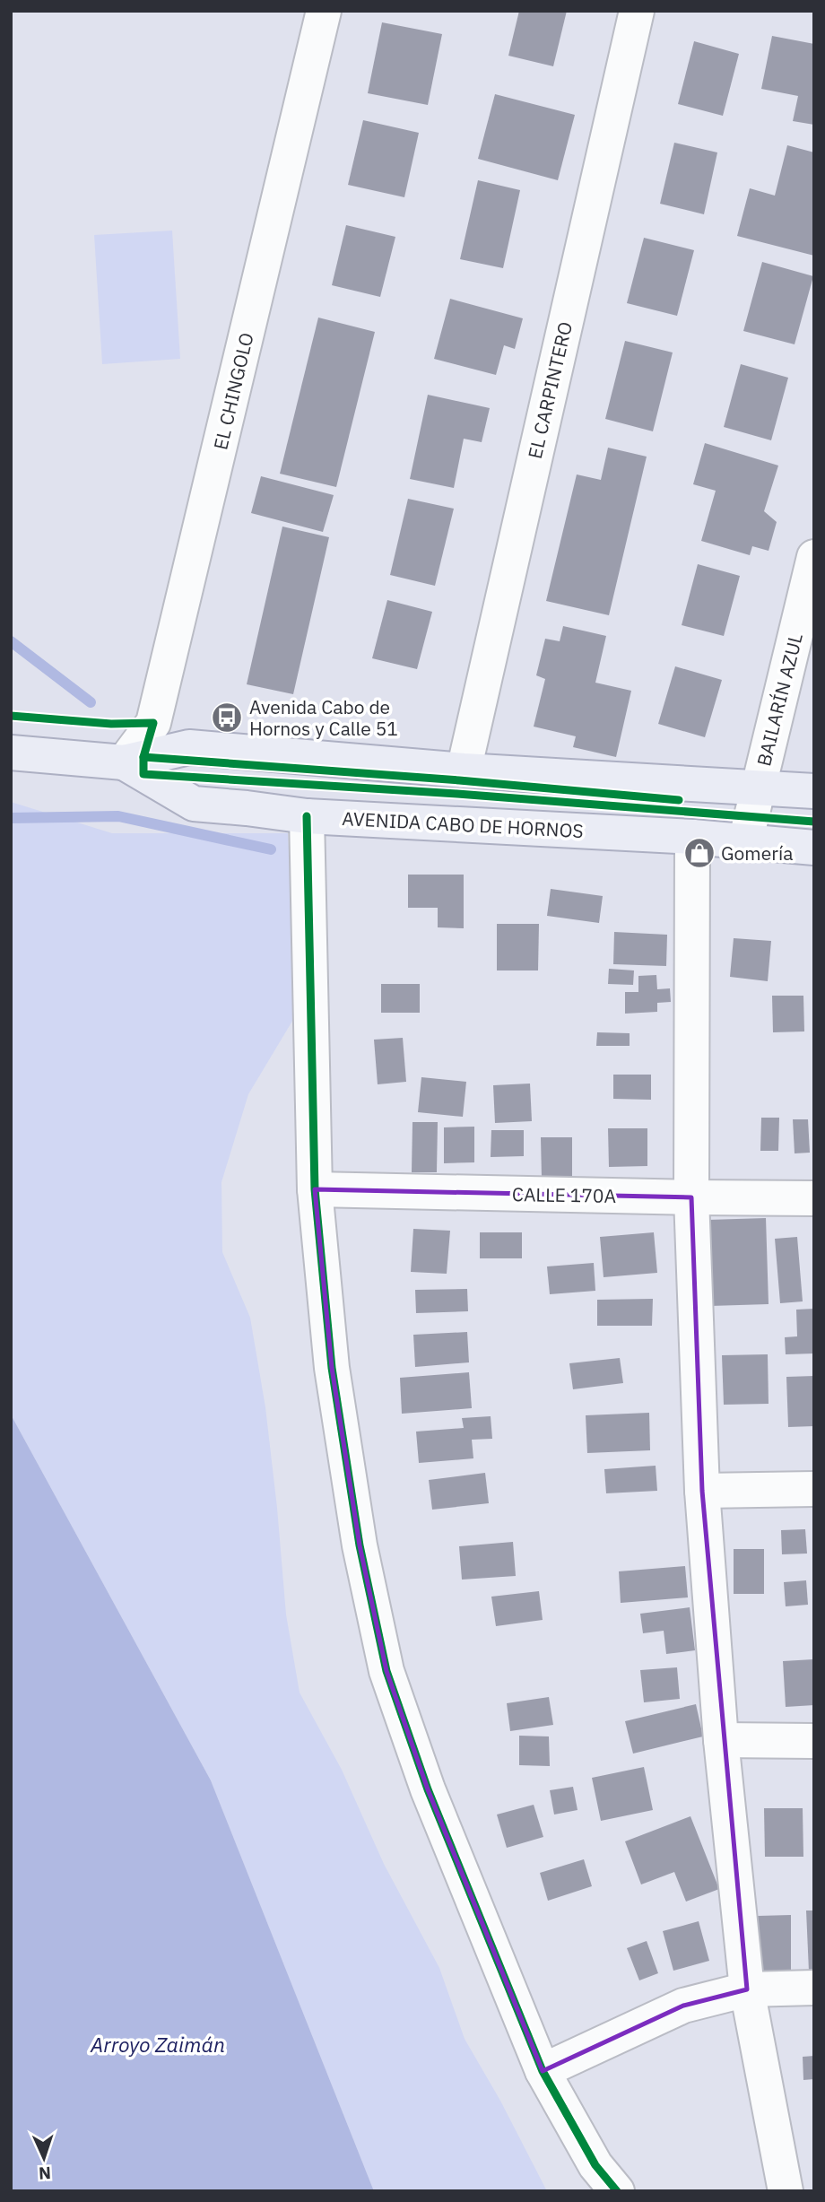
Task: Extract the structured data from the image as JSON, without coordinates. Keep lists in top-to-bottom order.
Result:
{
  "streets": {
    "main road": ["AVENIDA CABO DE HORNOS"],
    "street": [
      "EL CARPINTERO",
      "EL CHINGOLO",
      "BAILARÍN AZUL",
      "CALLE 170A"
    ]
  },
  "crossings": [
    ["EL CARPINTERO", "AVENIDA CABO DE HORNOS"],
    ["EL CHINGOLO", "AVENIDA CABO DE HORNOS"],
    ["BAILARÍN AZUL", "AVENIDA CABO DE HORNOS"]
  ],
  "water": ["Arroyo Zaimán"],
  "places": {
    "bus stop": ["Avenida Cabo de Hornos y Calle 51"],
    "shop": ["Gomería"]
  },
  "north": "bottom"
}
